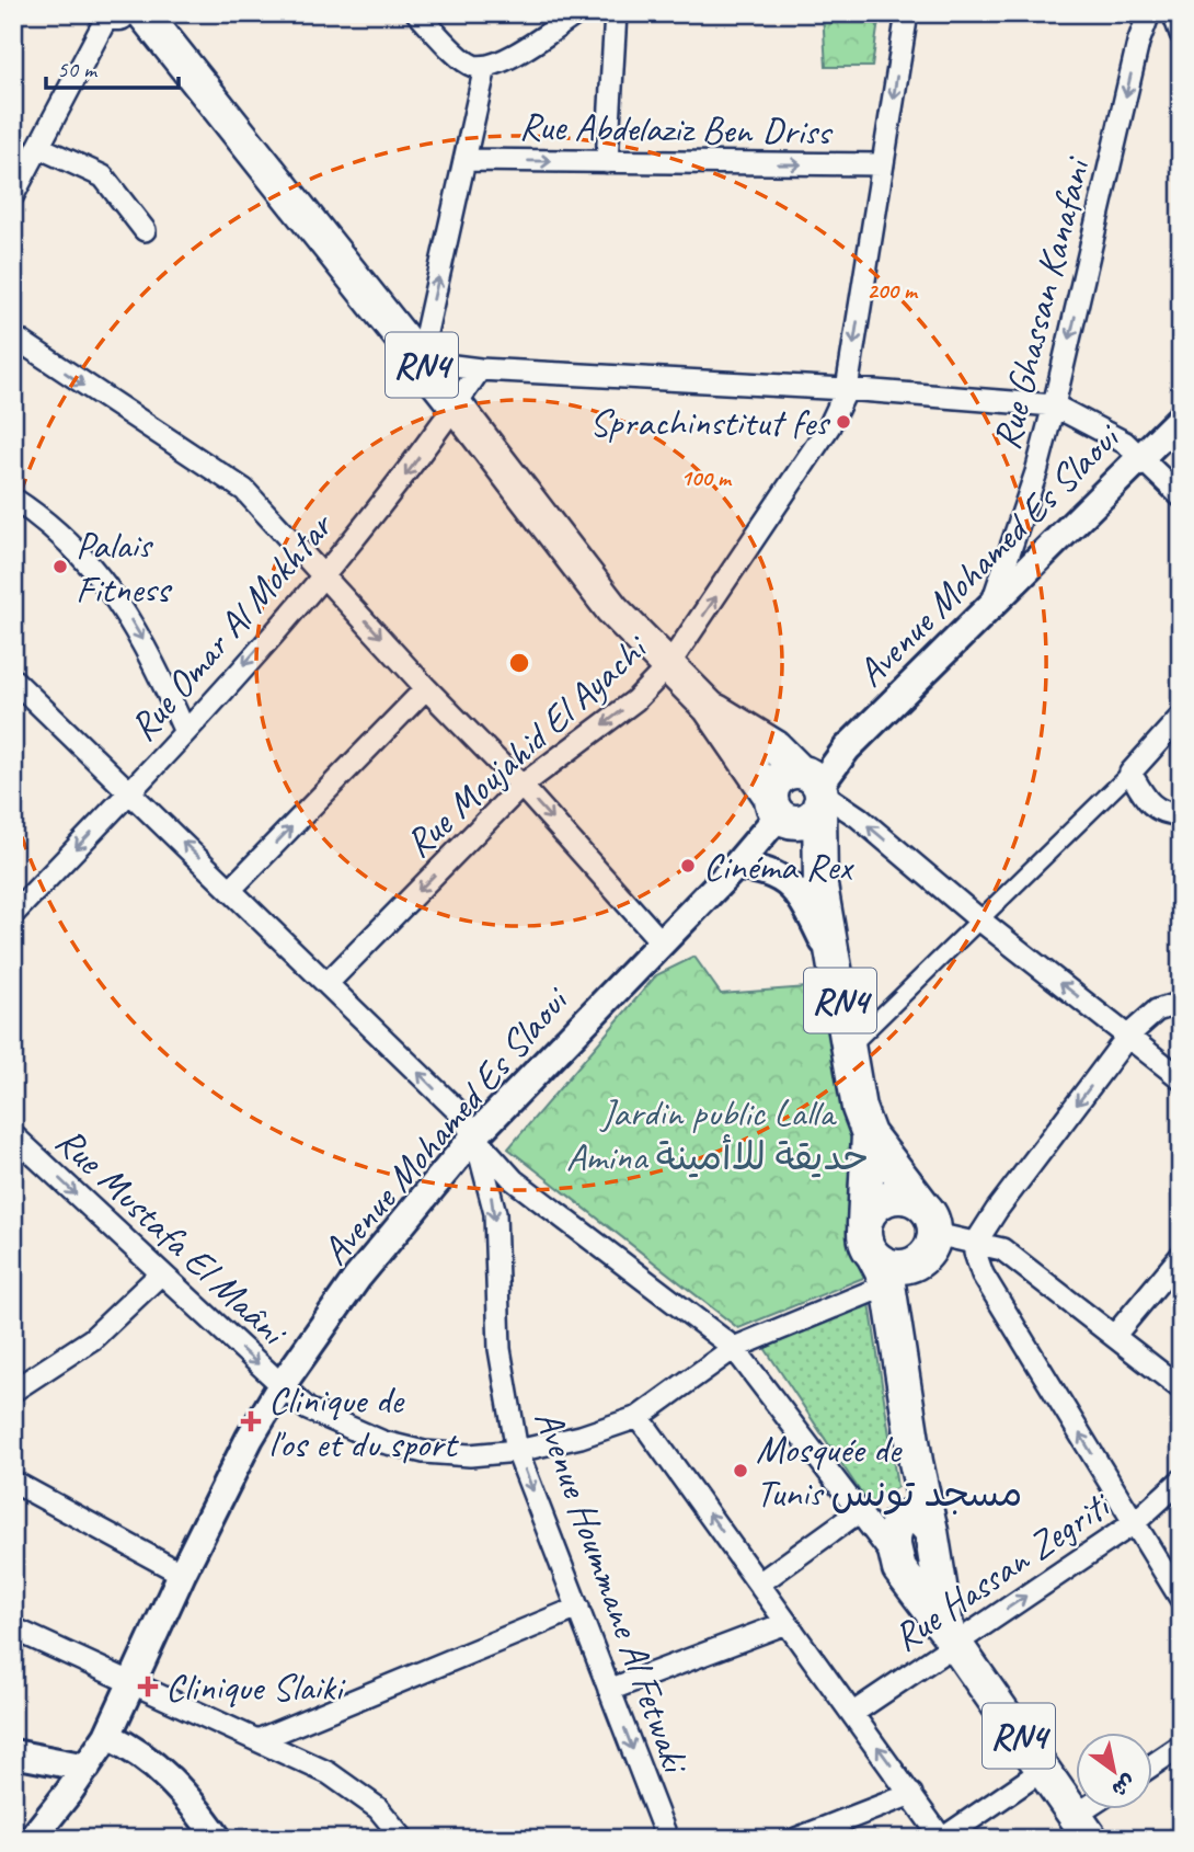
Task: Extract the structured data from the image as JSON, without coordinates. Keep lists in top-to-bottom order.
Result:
{
  "streets": {
    "main road": ["RN4"],
    "street": [
      "Rue Abdelaziz Ben Driss",
      "Rue Ghassan Kanafani",
      "Avenue Mohamed Es Slaoui",
      "Rue Omar Al Mokhtar",
      "Rue Moujahid El Ayachi",
      "Rue Mustafa El Maâni",
      "Rue Hassan Zegriti",
      "Avenue Hoummane Al Fetwaki"
    ]
  },
  "crossings": [
    ["Rue Abdelaziz Ben Driss", "Rue Moujahid El Ayachi"],
    ["Rue Ghassan Kanafani", "Avenue Mohamed Es Slaoui"],
    ["RN4", "Avenue Mohamed Es Slaoui"],
    ["RN4", "Rue Omar Al Mokhtar"],
    ["RN4", "Rue Moujahid El Ayachi"],
    ["RN4", "Rue Mustafa El Maâni"],
    ["RN4", "Rue Hassan Zegriti"],
    ["Avenue Mohamed Es Slaoui", "Rue Mustafa El Maâni"],
    ["Avenue Mohamed Es Slaoui", "Avenue Hoummane Al Fetwaki"],
    ["Rue Mustafa El Maâni", "Avenue Hoummane Al Fetwaki"]
  ],
  "one_way": [
    "Rue Abdelaziz Ben Driss",
    "Rue Ghassan Kanafani",
    "Rue Mustafa El Maâni",
    "Rue Hassan Zegriti",
    "Avenue Hoummane Al Fetwaki"
  ],
  "parks": ["Jardin public Lalla Amina حديقة للاأمينة"],
  "places": {
    "other": [
      "Sprachinstitut fes",
      "Palais Fitness",
      "Cinéma Rex",
      "Mosquée de Tunis مسجد تونس"
    ],
    "health": ["Clinique de l'os et du sport", "Clinique Slaiki"]
  },
  "scale_bar": "50 m",
  "north": "bottom right",
  "rings": ["200 m", "100 m"]
}
